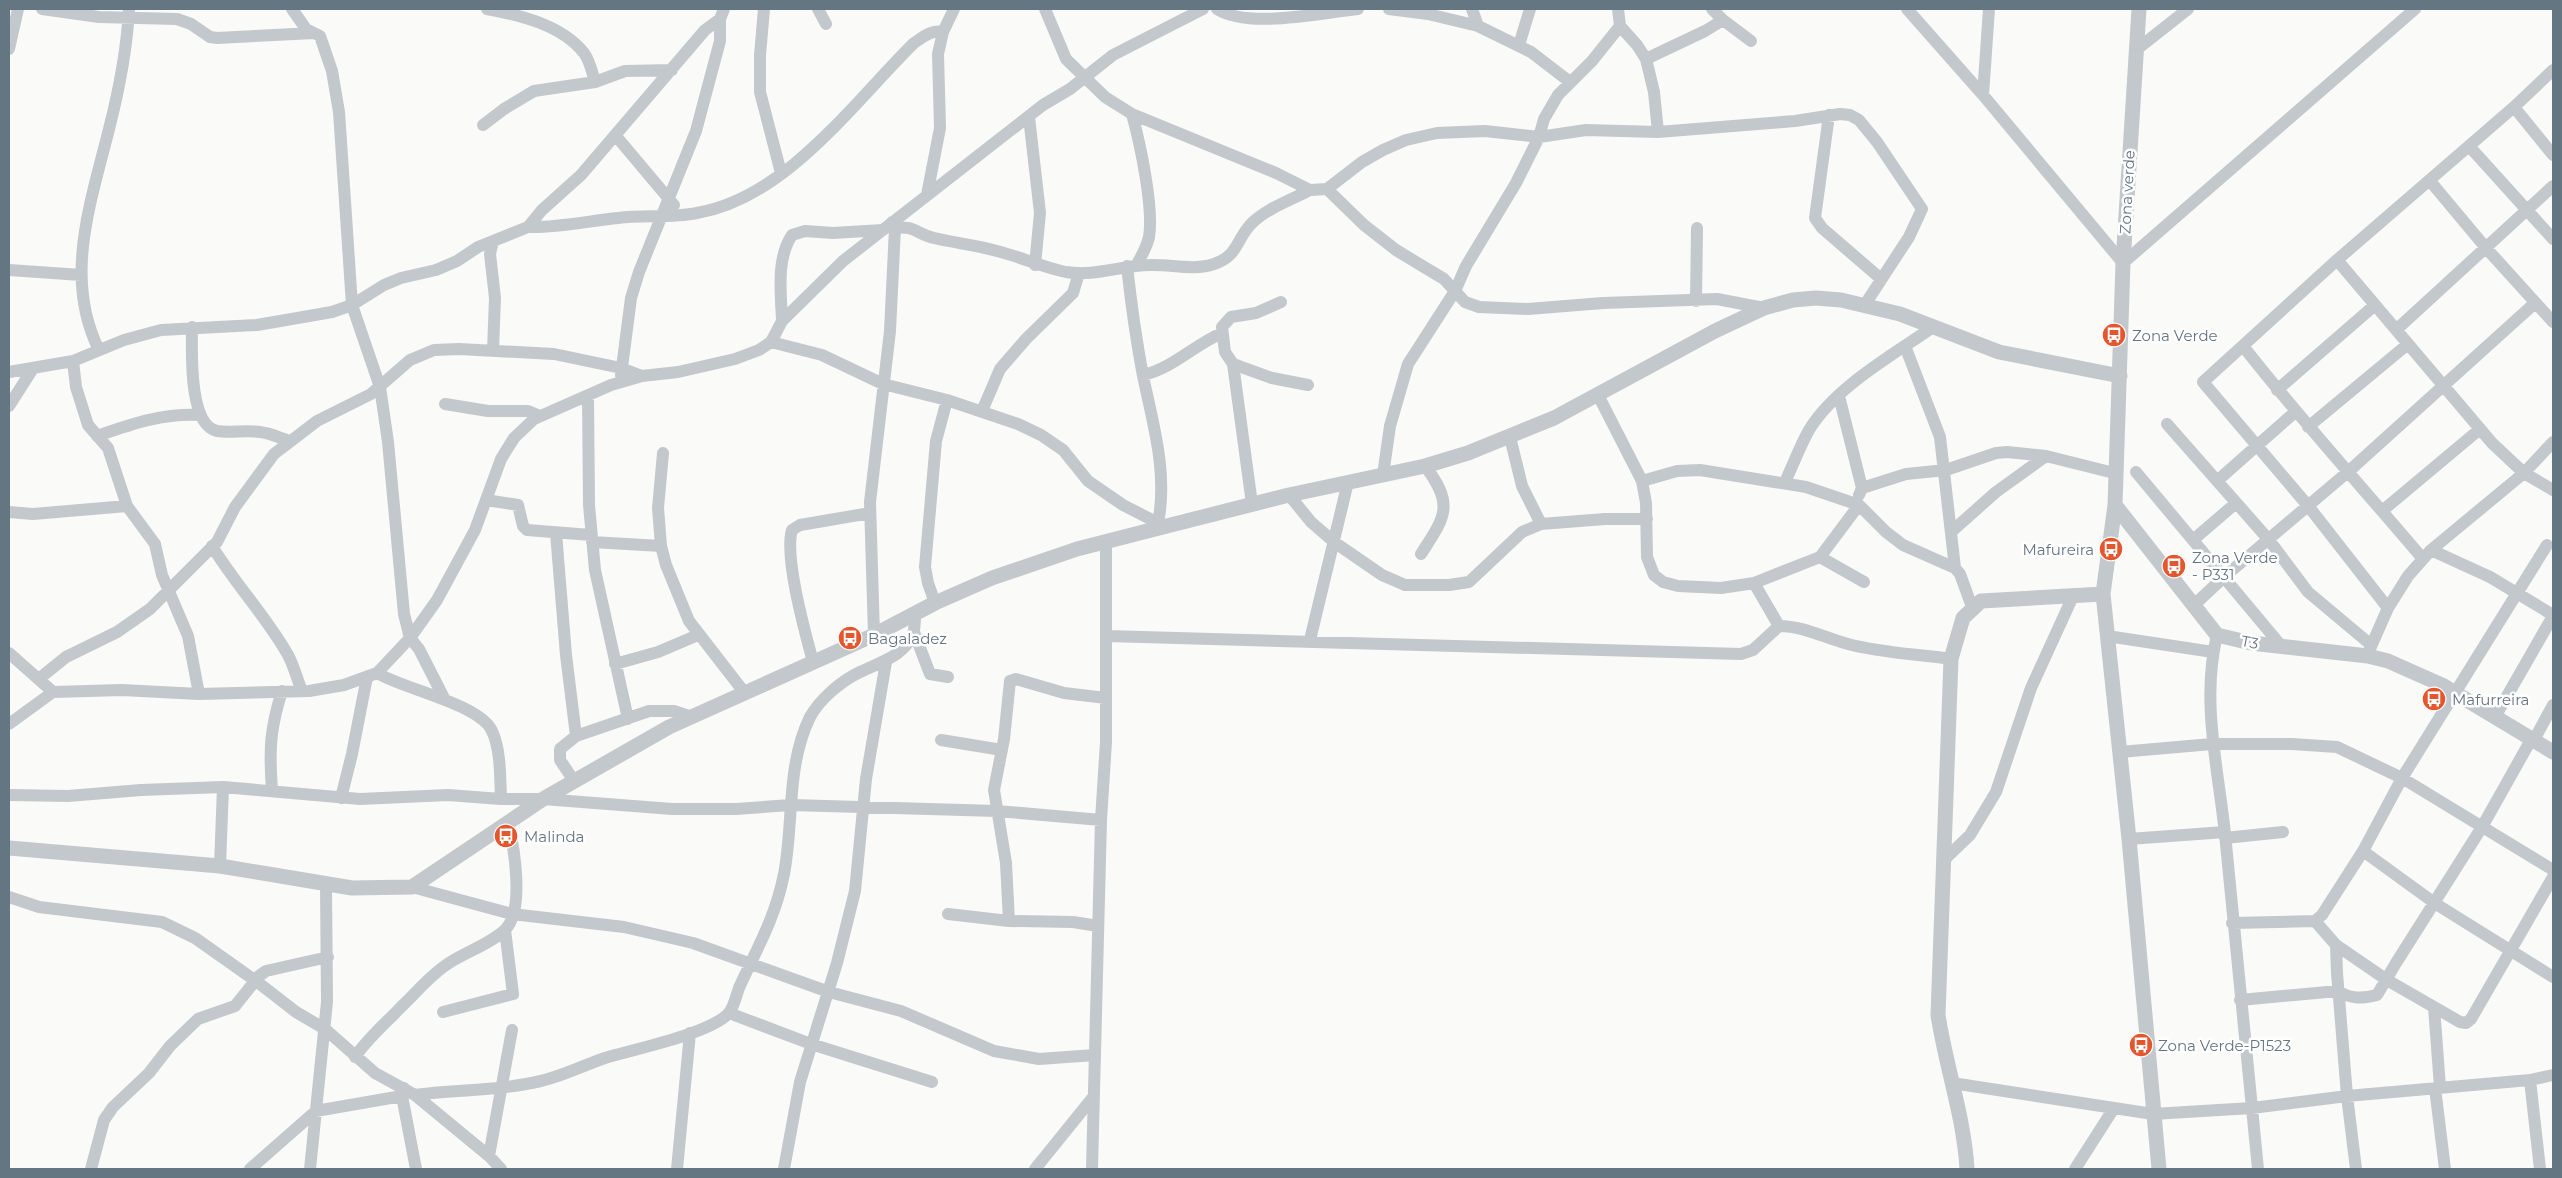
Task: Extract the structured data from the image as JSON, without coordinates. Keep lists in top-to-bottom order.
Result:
{
  "streets": {
    "street": ["Zona verde", "T3"]
  },
  "places": {
    "bus stop": [
      "Zona Verde",
      "Mafureira",
      "Zona Verde - P331",
      "Bagaladez",
      "Mafurreira",
      "Malinda",
      "Zona Verde-P1523"
    ]
  }
}
